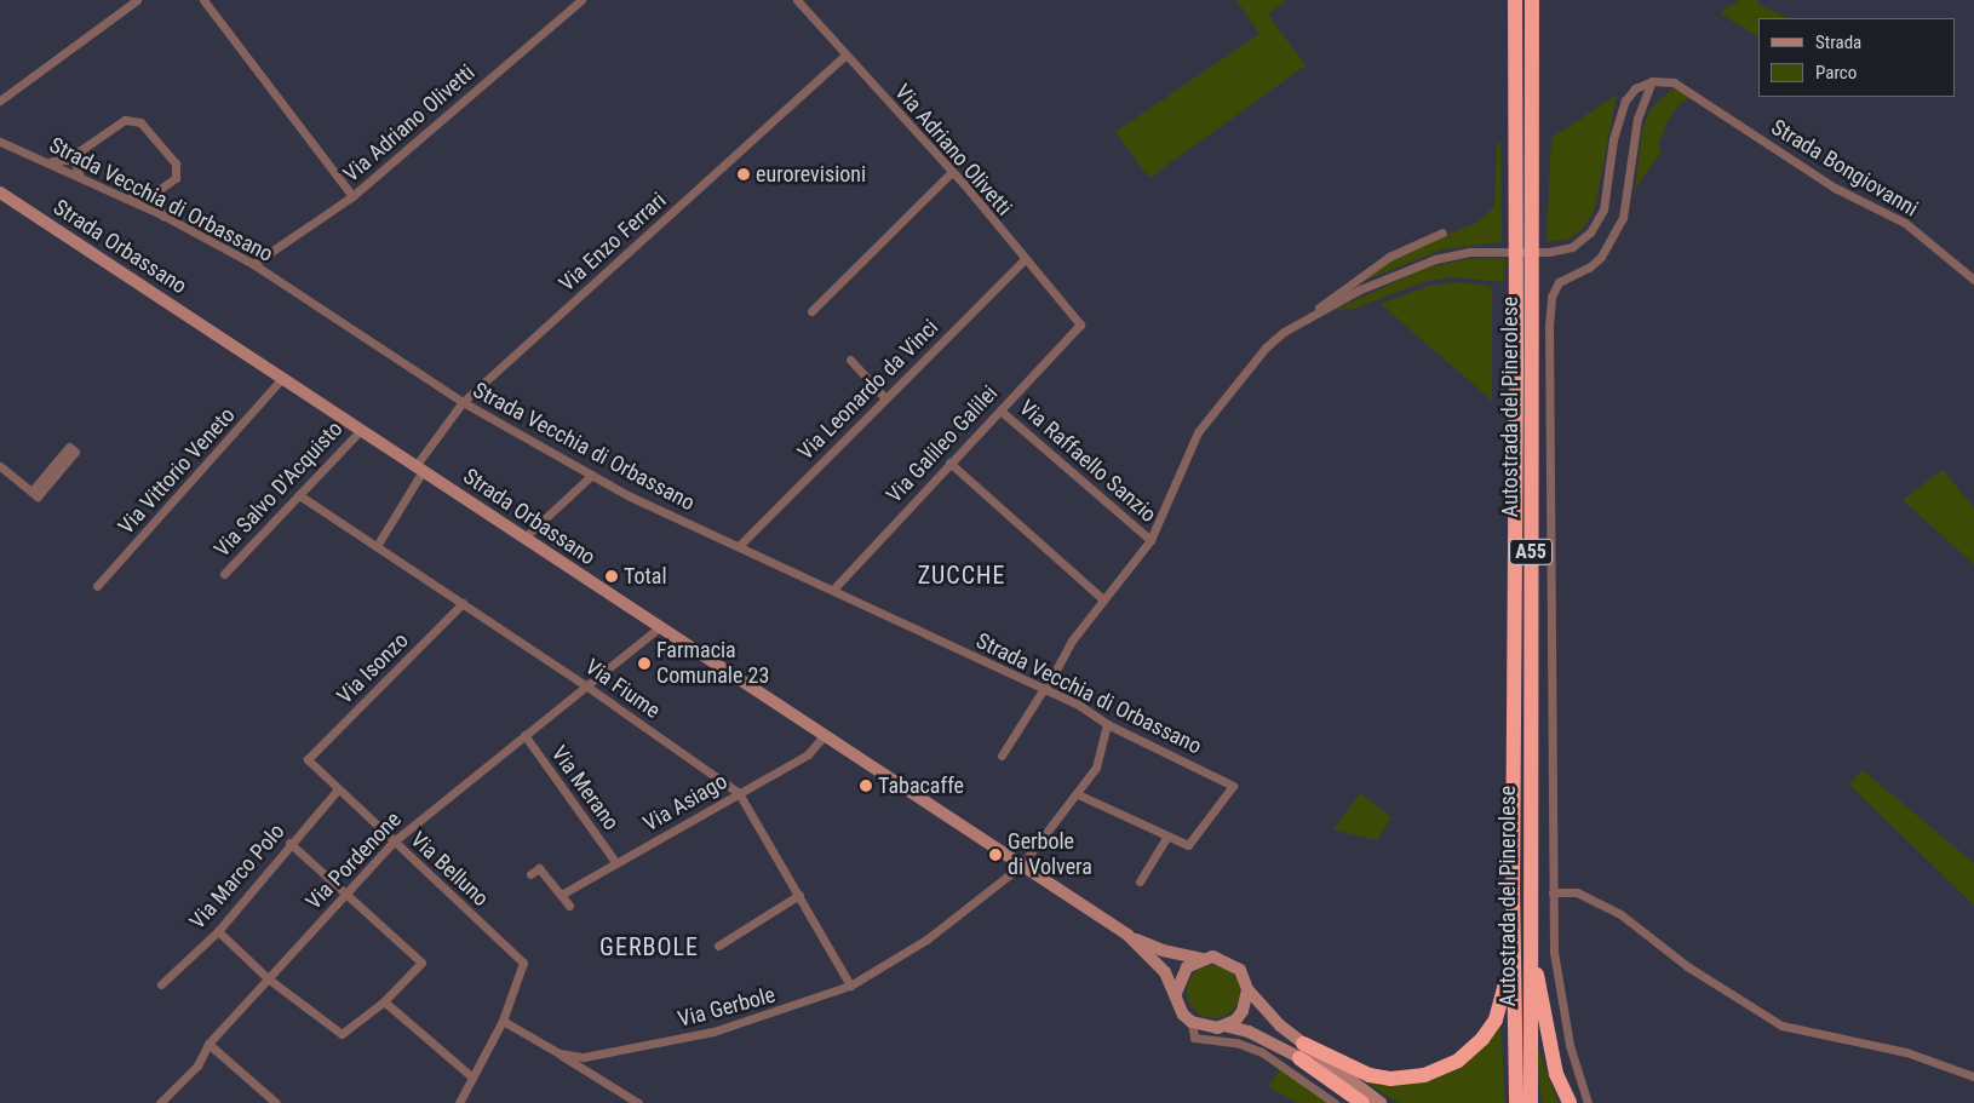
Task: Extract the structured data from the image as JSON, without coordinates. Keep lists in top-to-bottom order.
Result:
{
  "streets": {
    "highway": ["Autostrada del Pinerolese", "A55"],
    "main road": ["Strada Orbassano"],
    "street": [
      "Via Adriano Olivetti",
      "Strada Bongiovanni",
      "Strada Vecchia di Orbassano",
      "Via Enzo Ferrari",
      "Via Leonardo da Vinci",
      "Via Galileo Galilei",
      "Via Raffaello Sanzio",
      "Via Vittorio Veneto",
      "Via Salvo D'Acquisto",
      "Via Isonzo",
      "Via Fiume",
      "Via Merano",
      "Via Asiago",
      "Via Pordenone",
      "Via Belluno",
      "Via Marco Polo",
      "Via Gerbole"
    ]
  },
  "crossings": [
    ["Via Adriano Olivetti", "Strada Vecchia di Orbassano"],
    ["Via Adriano Olivetti", "Via Enzo Ferrari"],
    ["Via Adriano Olivetti", "Via Leonardo da Vinci"],
    ["Via Adriano Olivetti", "Via Galileo Galilei"],
    ["Strada Vecchia di Orbassano", "Via Enzo Ferrari"],
    ["Strada Vecchia di Orbassano", "Via Leonardo da Vinci"],
    ["Strada Vecchia di Orbassano", "Via Galileo Galilei"],
    ["Strada Vecchia di Orbassano", "Via Gerbole"],
    ["Via Enzo Ferrari", "Strada Orbassano"],
    ["Via Enzo Ferrari", "Via Fiume"],
    ["Strada Orbassano", "Via Vittorio Veneto"],
    ["Strada Orbassano", "Via Salvo D'Acquisto"],
    ["Strada Orbassano", "Via Asiago"],
    ["Strada Orbassano", "Via Pordenone"],
    ["Strada Orbassano", "Via Gerbole"],
    ["Via Galileo Galilei", "Via Raffaello Sanzio"],
    ["Via Salvo D'Acquisto", "Via Fiume"],
    ["Via Isonzo", "Via Fiume"],
    ["Via Isonzo", "Via Belluno"],
    ["Via Fiume", "Via Asiago"],
    ["Via Fiume", "Via Pordenone"],
    ["Via Fiume", "Via Gerbole"],
    ["Via Merano", "Via Asiago"],
    ["Via Merano", "Via Pordenone"],
    ["Via Pordenone", "Via Belluno"],
    ["Via Belluno", "Via Marco Polo"],
    ["Via Belluno", "Via Gerbole"]
  ],
  "districts": ["ZUCCHE", "GERBOLE"],
  "places": [
    "eurorevisioni",
    "Total",
    "Farmacia Comunale 23",
    "Tabacaffe",
    "Gerbole di Volvera"
  ],
  "legend": ["Strada", "Parco"]
}
